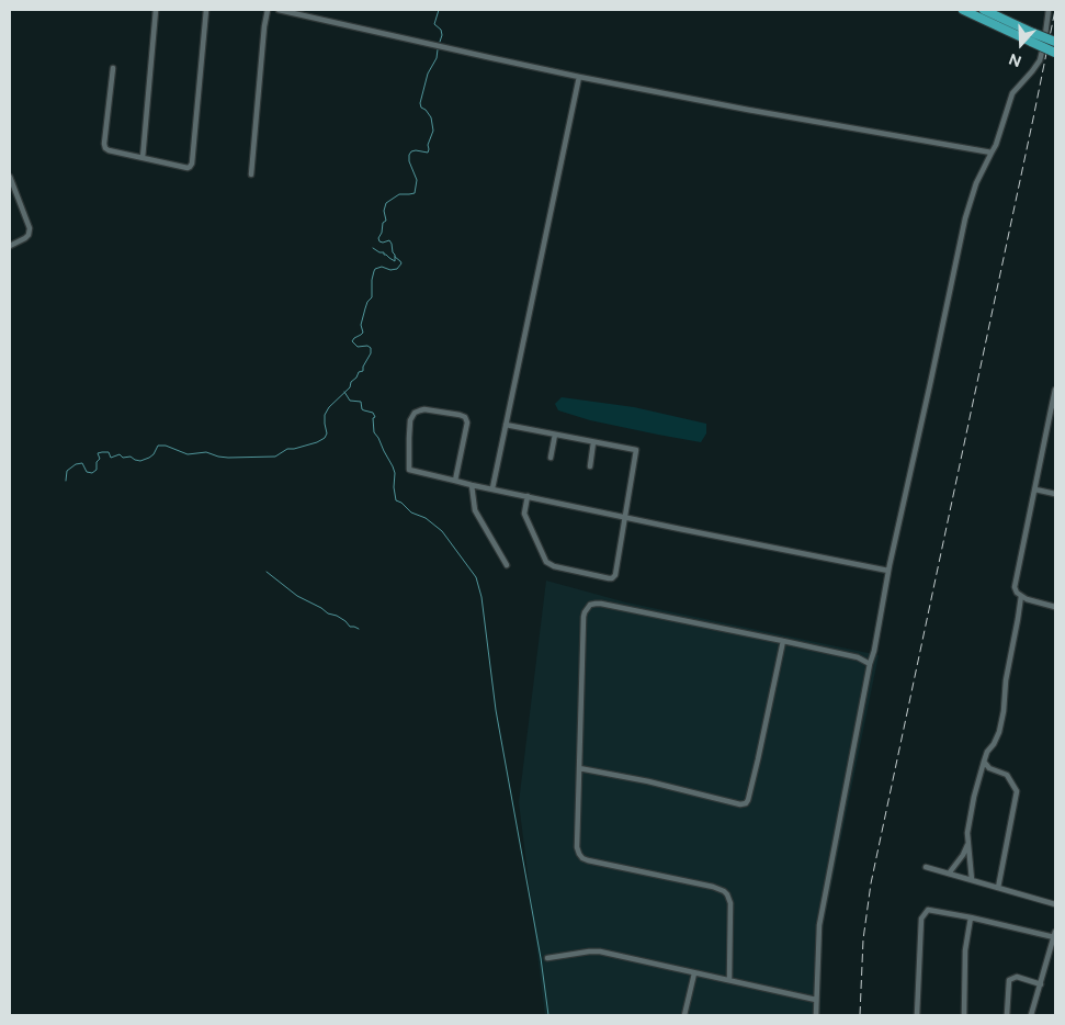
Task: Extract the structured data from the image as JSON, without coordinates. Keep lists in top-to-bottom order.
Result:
{
  "north": "bottom"
}
